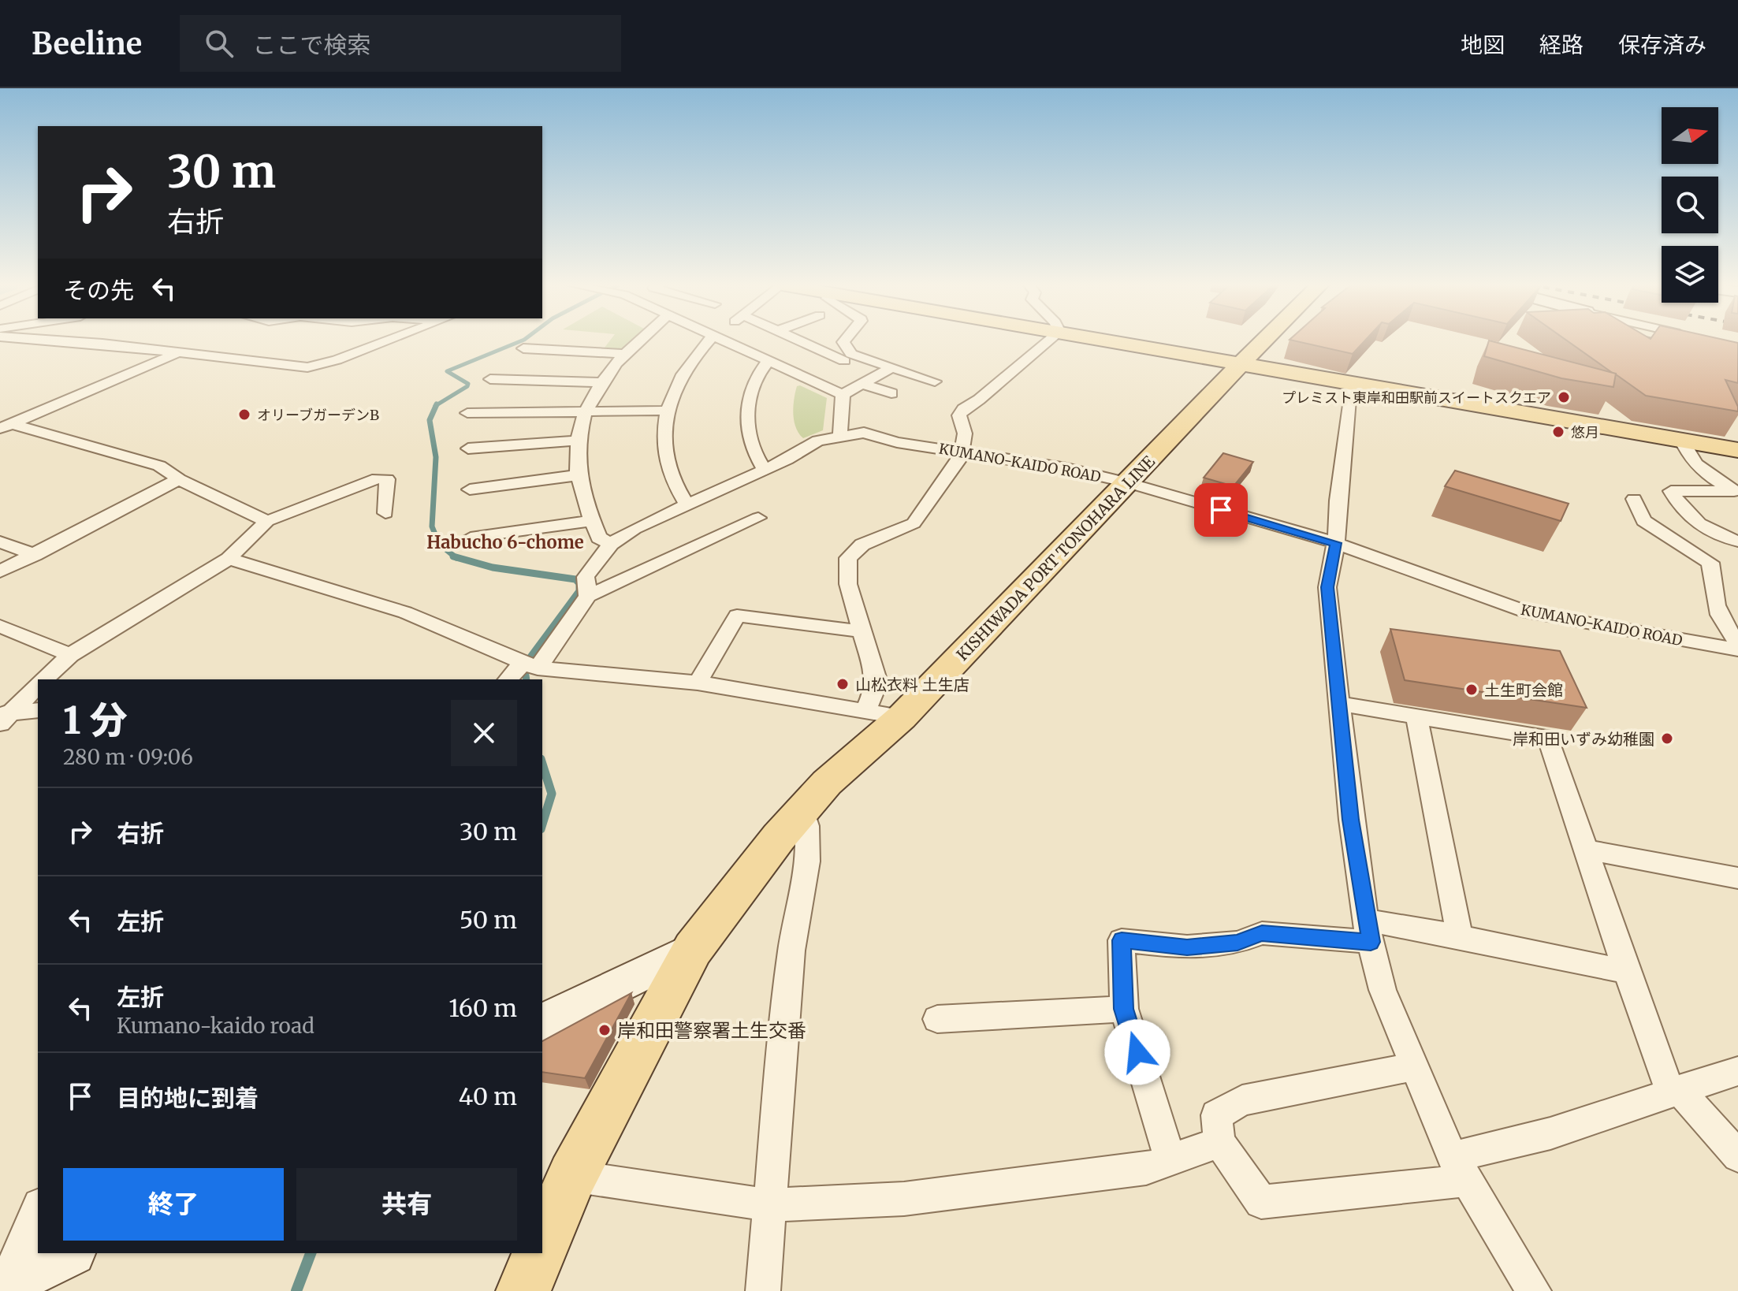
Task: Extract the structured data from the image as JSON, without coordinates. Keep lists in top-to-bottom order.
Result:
{
  "streets": {
    "main road": ["KISHIWADA PORT TONOHARA LINE"],
    "street": ["KUMANO-KAIDO ROAD"]
  },
  "crossings": [
    ["KUMANO-KAIDO ROAD", "KISHIWADA PORT TONOHARA LINE"]
  ],
  "districts": ["Habucho 6-chome"],
  "places": [
    "プレミスト東岸和田駅前スイートスクエア",
    "オリーブガーデンB",
    "悠月",
    "山松衣料 土生店",
    "土生町会館",
    "岸和田いずみ幼稚園",
    "岸和田警察署土生交番"
  ],
  "north": "right",
  "page": {
    "header": "Beeline",
    "search": "ここで検索",
    "nav": ["地図", "経路", "保存済み"],
    "turn": ["30 m", "右折"],
    "then": "その先",
    "heading": ["1 分", "280 m · 09:06"],
    "list": [
      {
        "name": "右折",
        "value": "30 m"
      },
      {
        "name": "左折",
        "value": "50 m"
      },
      {
        "name": "左折",
        "note": "Kumano-kaido road",
        "value": "160 m"
      },
      {
        "name": "目的地に到着",
        "value": "40 m"
      }
    ],
    "buttons": ["終了", "共有"]
  }
}
